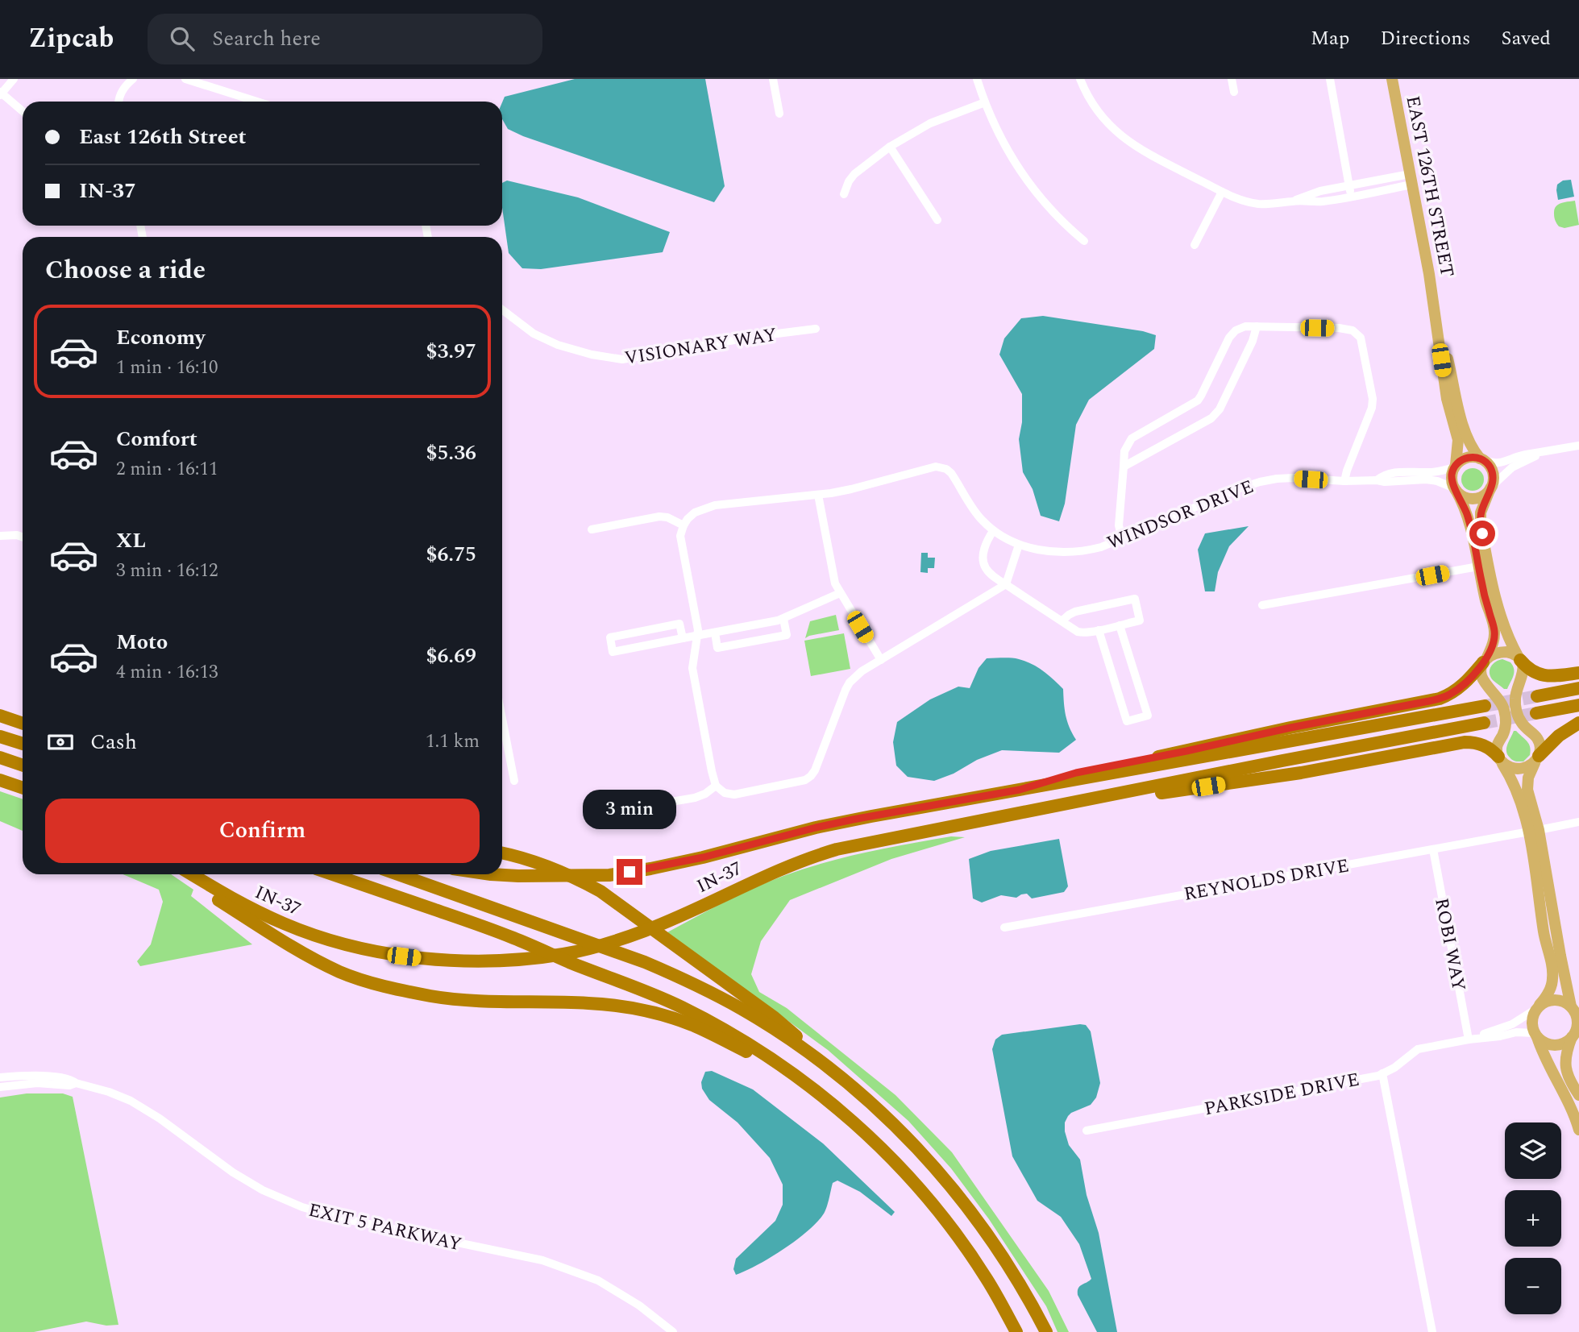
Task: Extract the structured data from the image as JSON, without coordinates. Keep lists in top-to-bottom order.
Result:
{
  "streets": {
    "highway": ["IN-37"],
    "main road": ["EAST 126TH STREET"],
    "street": [
      "VISIONARY WAY",
      "WINDSOR DRIVE",
      "REYNOLDS DRIVE",
      "ROBI WAY",
      "PARKSIDE DRIVE",
      "EXIT 5 PARKWAY"
    ]
  },
  "crossings": [
    ["EAST 126TH STREET", "WINDSOR DRIVE"],
    ["REYNOLDS DRIVE", "ROBI WAY"],
    ["ROBI WAY", "PARKSIDE DRIVE"]
  ],
  "page": {
    "header": "Zipcab",
    "search": "Search here",
    "nav": ["Map", "Directions", "Saved"],
    "banner": ["East 126th Street", "IN-37"],
    "heading": "Choose a ride",
    "list": [
      {
        "name": "Economy",
        "note": "1 min · 16:10",
        "value": "$3.97"
      },
      {
        "name": "Comfort",
        "note": "2 min · 16:11",
        "value": "$5.36"
      },
      {
        "name": "XL",
        "note": "3 min · 16:12",
        "value": "$6.75"
      },
      {
        "name": "Moto",
        "note": "4 min · 16:13",
        "value": "$6.69"
      }
    ],
    "pay": ["Cash", "1.1 km"],
    "buttons": "Confirm",
    "bubble": "3 min",
    "map_buttons": ["+", "−"]
  }
}
